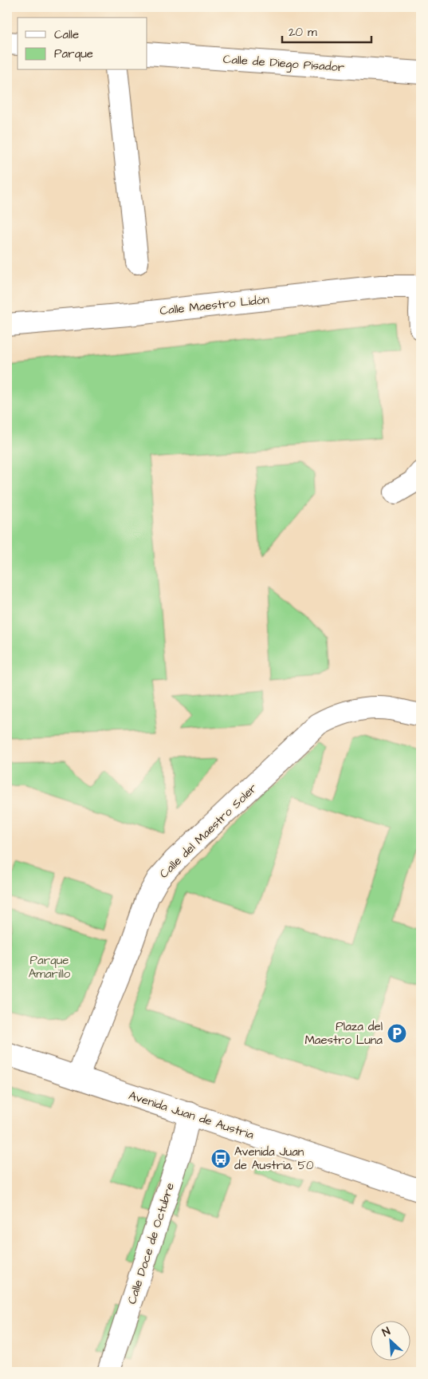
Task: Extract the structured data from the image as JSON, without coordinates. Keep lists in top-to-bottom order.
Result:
{
  "streets": {
    "street": [
      "Calle de Diego Pisador",
      "Calle Maestro Lidón",
      "Calle del Maestro Soler",
      "Avenida Juan de Austria",
      "Calle Doce de Octubre"
    ]
  },
  "crossings": [
    ["Calle del Maestro Soler", "Avenida Juan de Austria"],
    ["Avenida Juan de Austria", "Calle Doce de Octubre"]
  ],
  "parks": ["Parque Amarillo"],
  "places": {
    "parking": ["Plaza del Maestro Luna"],
    "bus stop": ["Avenida Juan de Austria, 50"]
  },
  "legend": ["Calle", "Parque"],
  "scale_bar": "20 m",
  "north": "top left"
}
